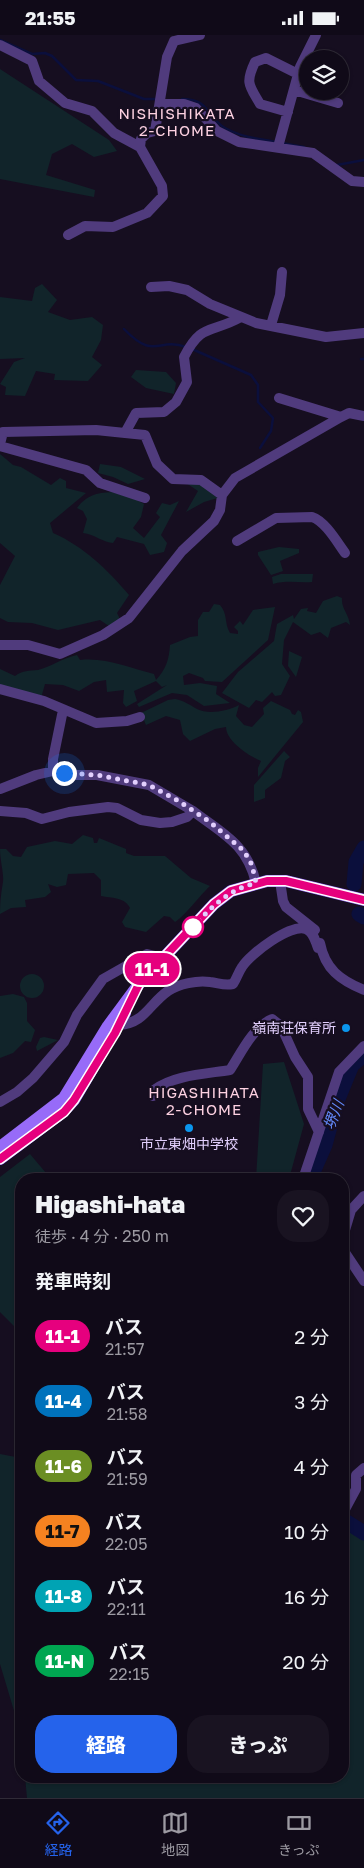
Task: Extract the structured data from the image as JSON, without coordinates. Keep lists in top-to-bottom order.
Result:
{
  "districts": ["NISHISHIKATA 2-CHOME", "HIGASHIHATA 2-CHOME"],
  "water": ["堺川"],
  "places": ["嶺南荘保育所", "市立東畑中学校"],
  "lines": ["bus line 11-1"],
  "page": {
    "status": "21:55",
    "on_map": "11-1",
    "heading": [
      ["Higashi-hata", "徒歩 · 4 分 · 250 m"],
      "発車時刻"
    ],
    "list": [
      {
        "mark": "11-1",
        "name": "バス",
        "note": "21:57",
        "value": "2 分"
      },
      {
        "mark": "11-4",
        "name": "バス",
        "note": "21:58",
        "value": "3 分"
      },
      {
        "mark": "11-6",
        "name": "バス",
        "note": "21:59",
        "value": "4 分"
      },
      {
        "mark": "11-7",
        "name": "バス",
        "note": "22:05",
        "value": "10 分"
      },
      {
        "mark": "11-8",
        "name": "バス",
        "note": "22:11",
        "value": "16 分"
      },
      {
        "mark": "11-N",
        "name": "バス",
        "note": "22:15",
        "value": "20 分"
      }
    ],
    "buttons": ["経路", "きっぷ"],
    "tabs": ["経路", "地図", "きっぷ"]
  }
}
